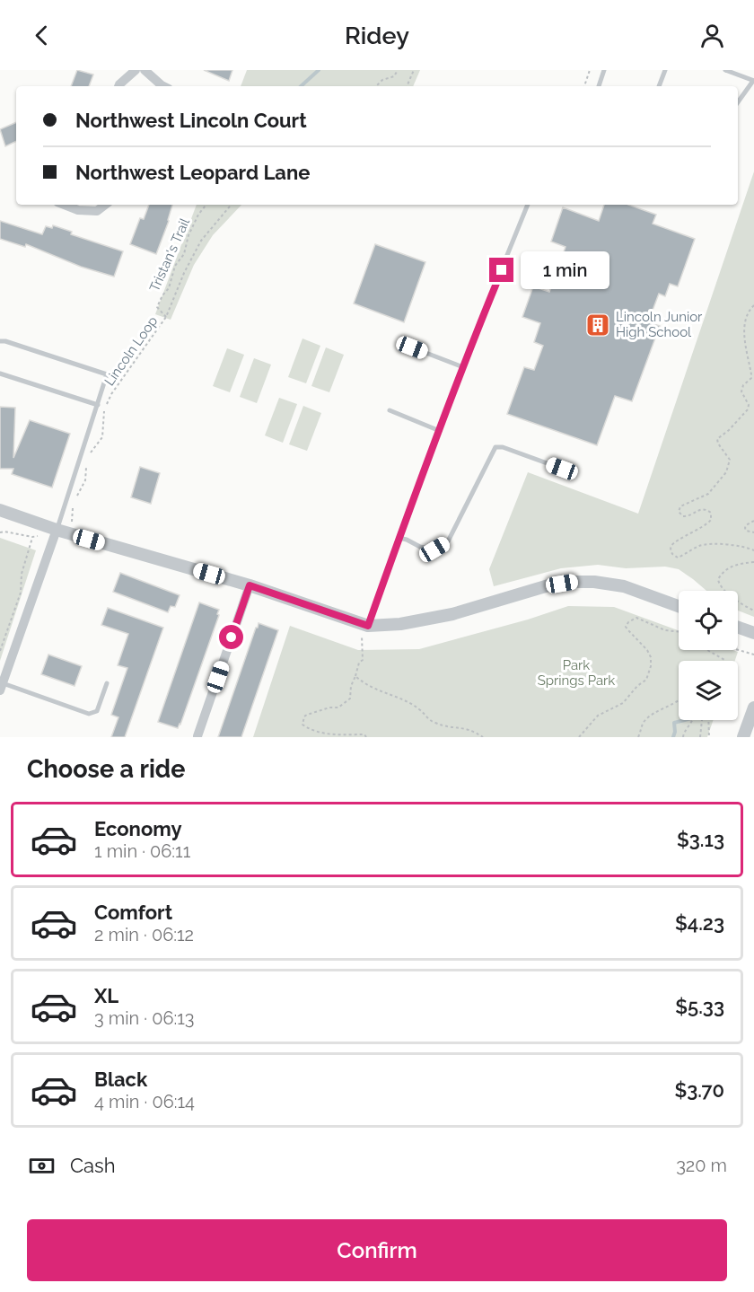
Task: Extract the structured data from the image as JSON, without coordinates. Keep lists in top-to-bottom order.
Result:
{
  "streets": {
    "path": ["Tristan's Trail", "Lincoln Loop"]
  },
  "crossings": [
    ["Tristan's Trail", "Lincoln Loop"]
  ],
  "parks": ["Park Springs Park"],
  "places": {
    "building": ["Lincoln Junior High School"]
  },
  "page": {
    "header": "Ridey",
    "banner": ["Northwest Lincoln Court", "Northwest Leopard Lane"],
    "bubble": "1 min",
    "heading": "Choose a ride",
    "list": [
      {
        "name": "Economy",
        "note": "1 min · 06:11",
        "value": "$3.13"
      },
      {
        "name": "Comfort",
        "note": "2 min · 06:12",
        "value": "$4.23"
      },
      {
        "name": "XL",
        "note": "3 min · 06:13",
        "value": "$5.33"
      },
      {
        "name": "Black",
        "note": "4 min · 06:14",
        "value": "$3.70"
      }
    ],
    "pay": ["Cash", "320 m"],
    "buttons": "Confirm"
  }
}
